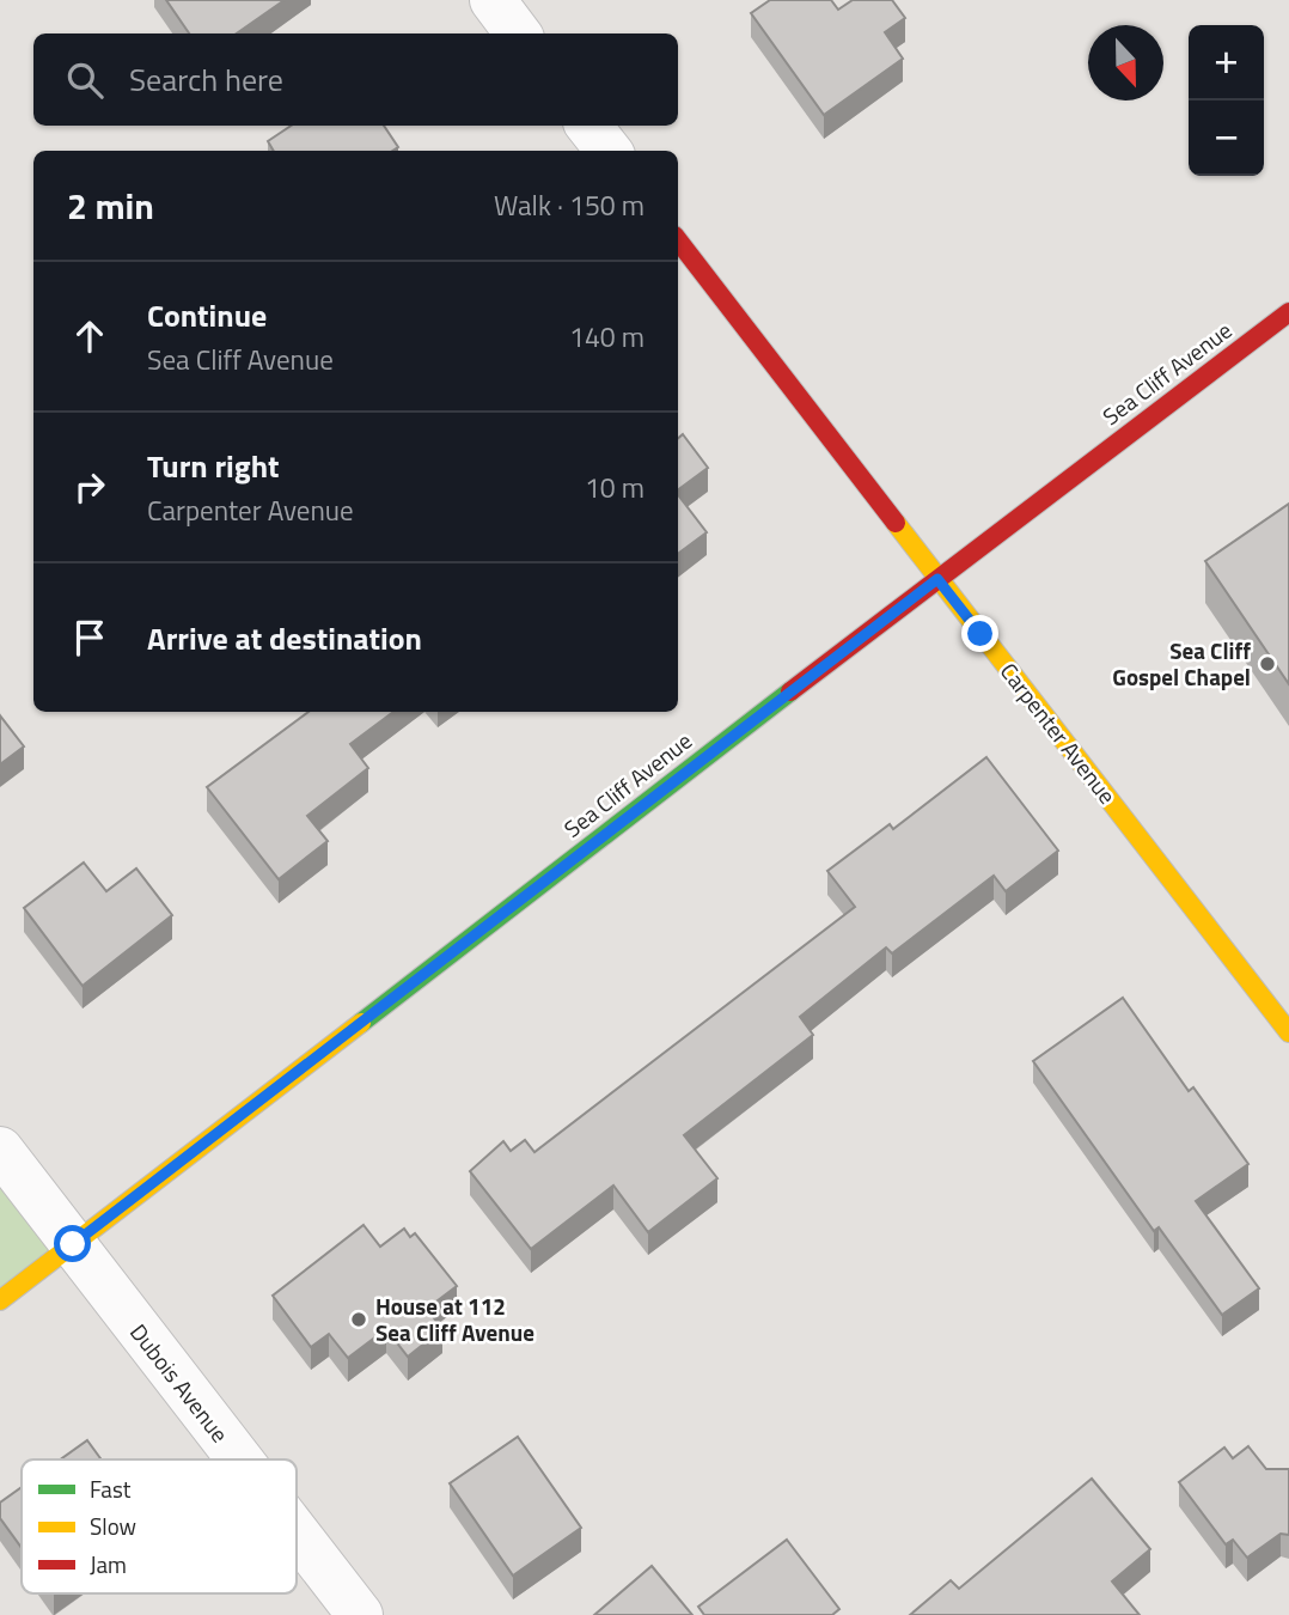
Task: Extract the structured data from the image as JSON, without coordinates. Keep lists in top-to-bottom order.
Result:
{
  "streets": {
    "street": ["Sea Cliff Avenue", "Carpenter Avenue", "Dubois Avenue"]
  },
  "crossings": [
    ["Sea Cliff Avenue", "Carpenter Avenue"],
    ["Sea Cliff Avenue", "Dubois Avenue"]
  ],
  "places": ["Sea Cliff Gospel Chapel", "House at 112 Sea Cliff Avenue"],
  "legend": ["Fast", "Slow", "Jam"],
  "north": "bottom",
  "page": {
    "map_buttons": ["+", "−"],
    "search": "Search here",
    "heading": ["2 min", "Walk · 150 m"],
    "list": [
      ["Continue", "Sea Cliff Avenue", "140 m"],
      ["Turn right", "Carpenter Avenue", "10 m"],
      "Arrive at destination"
    ]
  }
}
